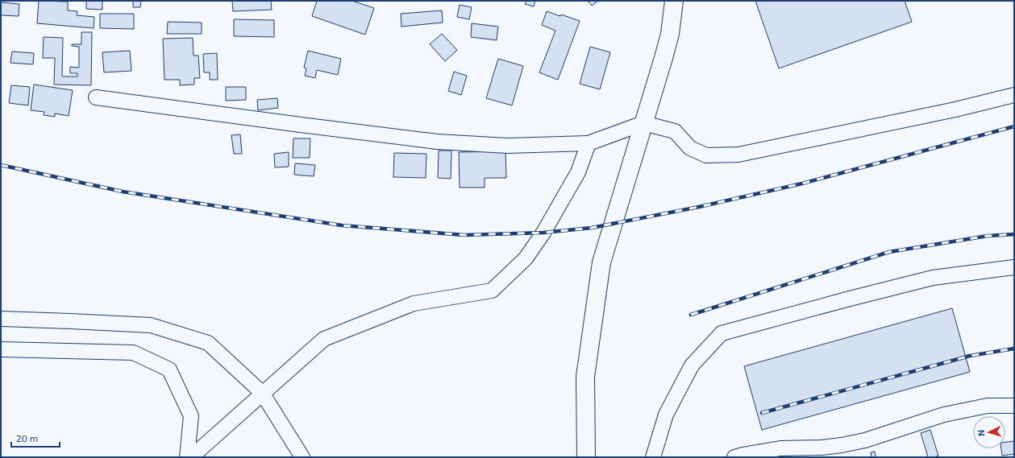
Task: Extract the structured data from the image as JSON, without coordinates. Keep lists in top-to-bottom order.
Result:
{
  "scale_bar": "20 m",
  "north": "left"
}
